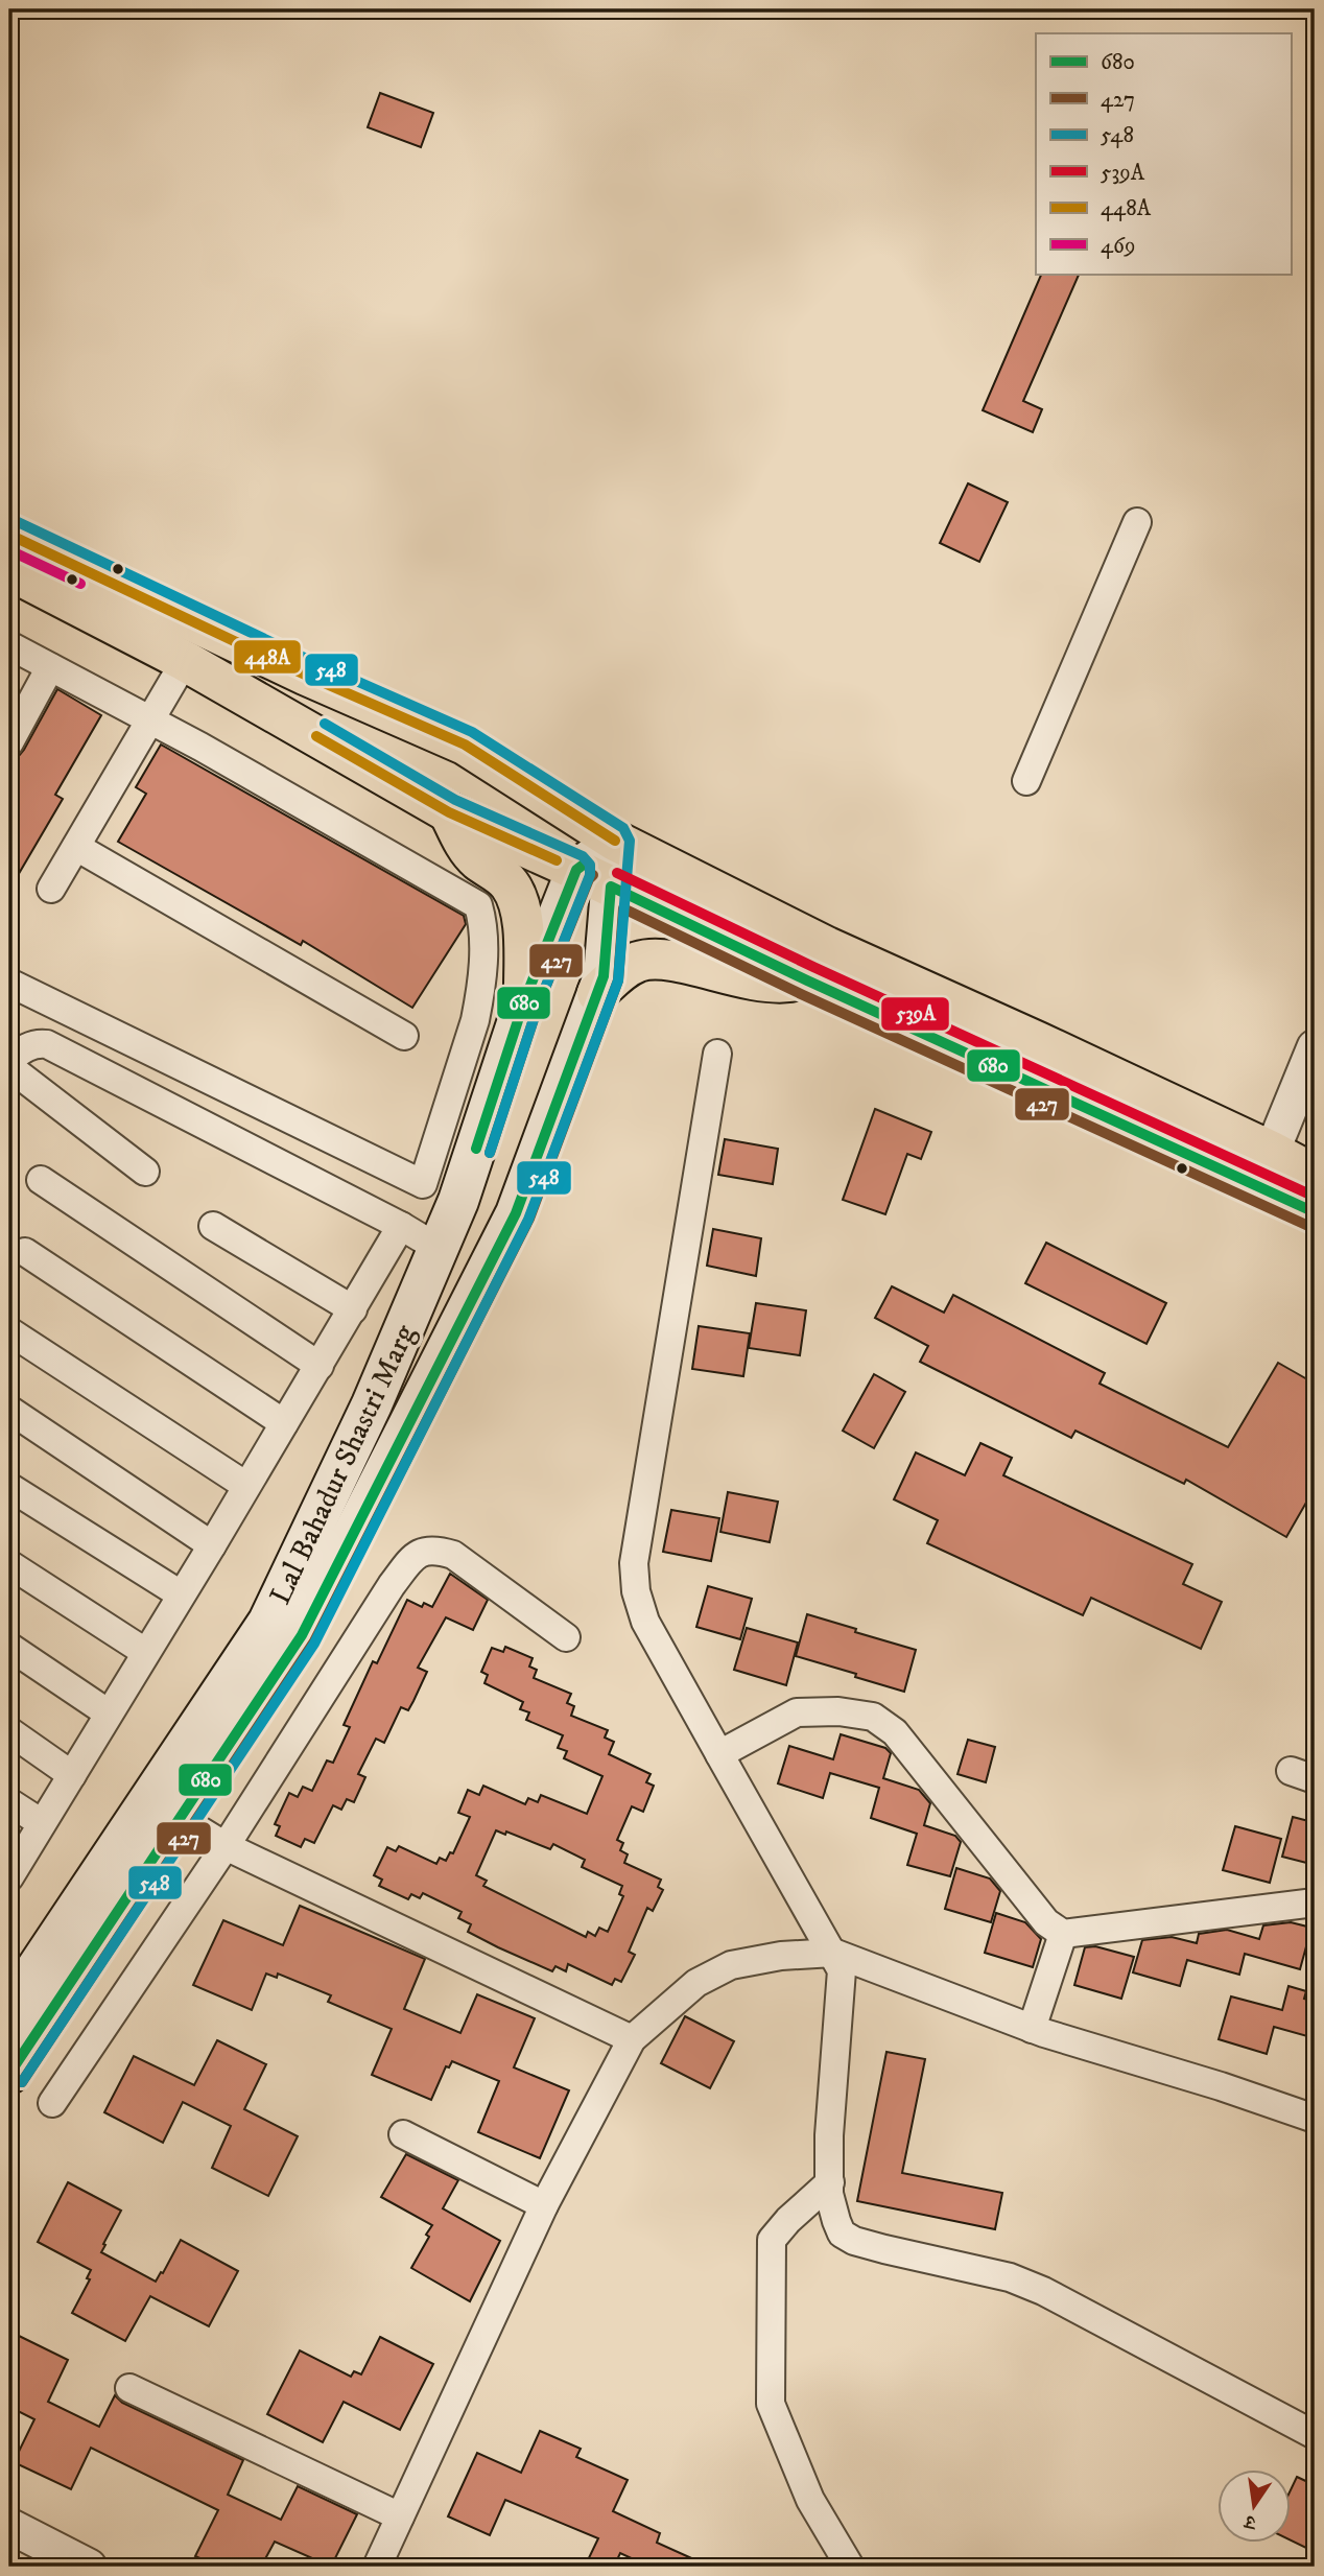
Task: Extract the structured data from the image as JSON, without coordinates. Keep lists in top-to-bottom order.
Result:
{
  "streets": {
    "main road": ["Lal Bahadur Shastri Marg"]
  },
  "lines": [
    "transit line 548",
    "transit line 448A",
    "transit line 469",
    "transit line 680",
    "transit line 539A",
    "transit line 427"
  ],
  "legend": [
    "680",
    "427",
    "548",
    "539A",
    "448A",
    "469"
  ],
  "north": "bottom"
}
